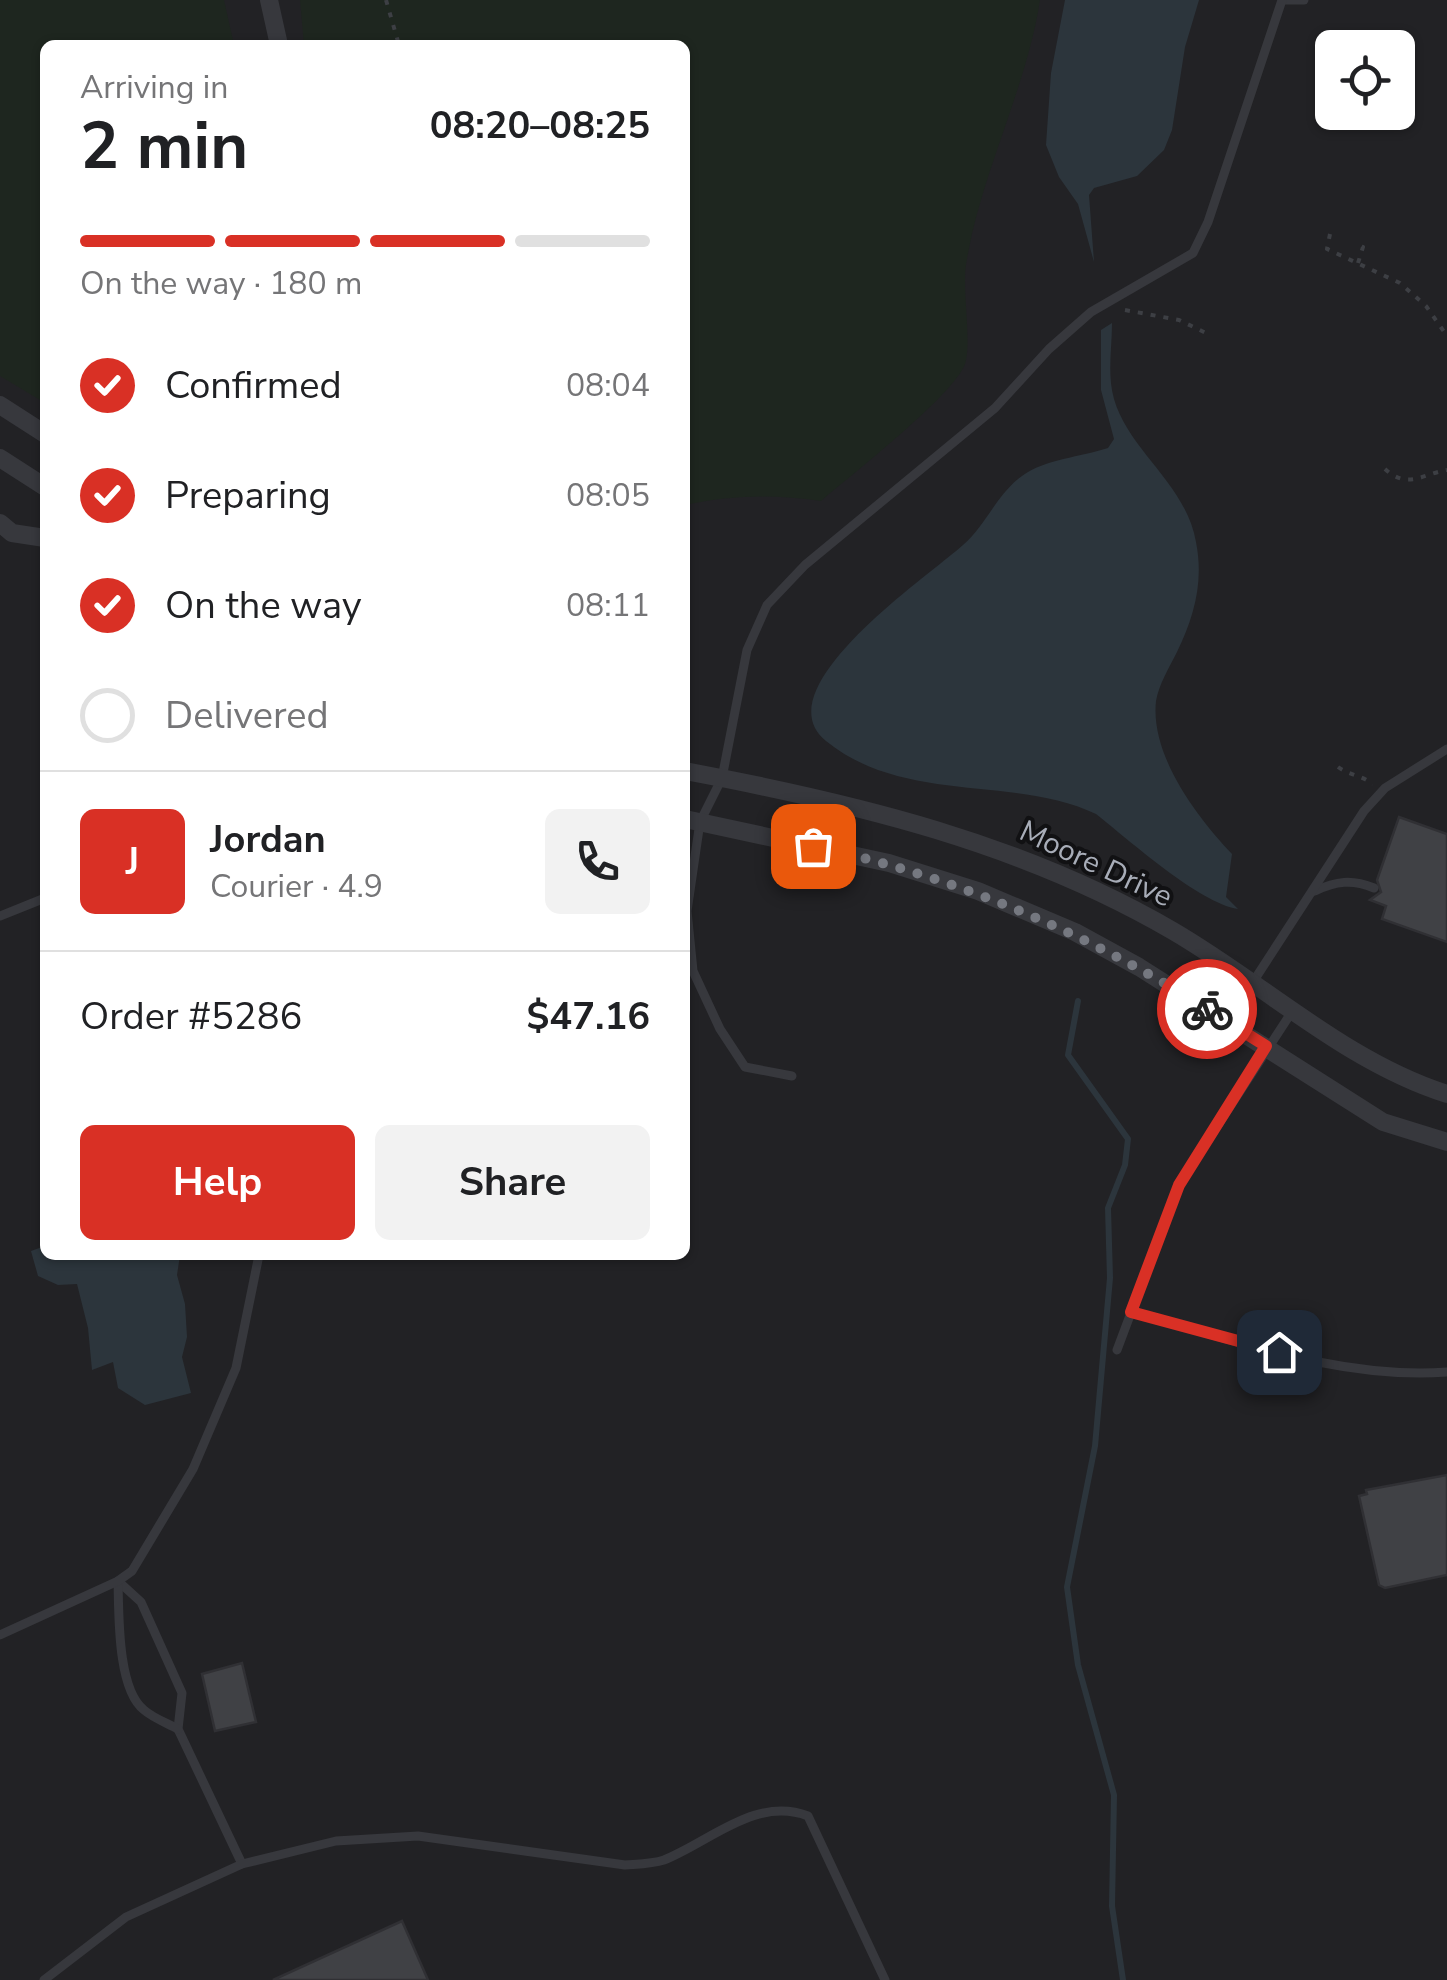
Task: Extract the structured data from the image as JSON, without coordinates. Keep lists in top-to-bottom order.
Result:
{
  "streets": {
    "street": ["Moore Drive"]
  },
  "page": {
    "heading": ["2 min", "Arriving in", "08:20–08:25"],
    "panel": [
      "Jordan",
      "Courier · 4.9",
      "Order #5286",
      "$47.16"
    ],
    "bar": "On the way · 180 m",
    "list": [
      ["Confirmed", "08:04"],
      ["Preparing", "08:05"],
      ["On the way", "08:11"],
      "Delivered"
    ],
    "round": "J",
    "buttons": ["Help", "Share"]
  }
}
